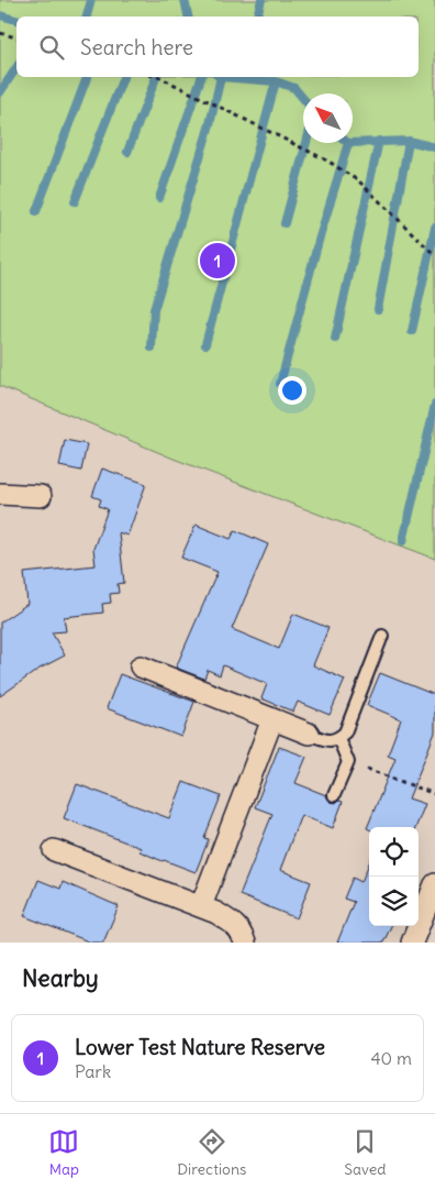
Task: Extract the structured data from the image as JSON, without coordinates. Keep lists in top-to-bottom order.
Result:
{
  "north": "top left",
  "page": {
    "search": "Search here",
    "pins": "1",
    "heading": "Nearby",
    "list": [
      {
        "mark": "1",
        "name": "Lower Test Nature Reserve",
        "note": "Park",
        "value": "40 m"
      }
    ],
    "nav": ["Map", "Directions", "Saved"]
  }
}
